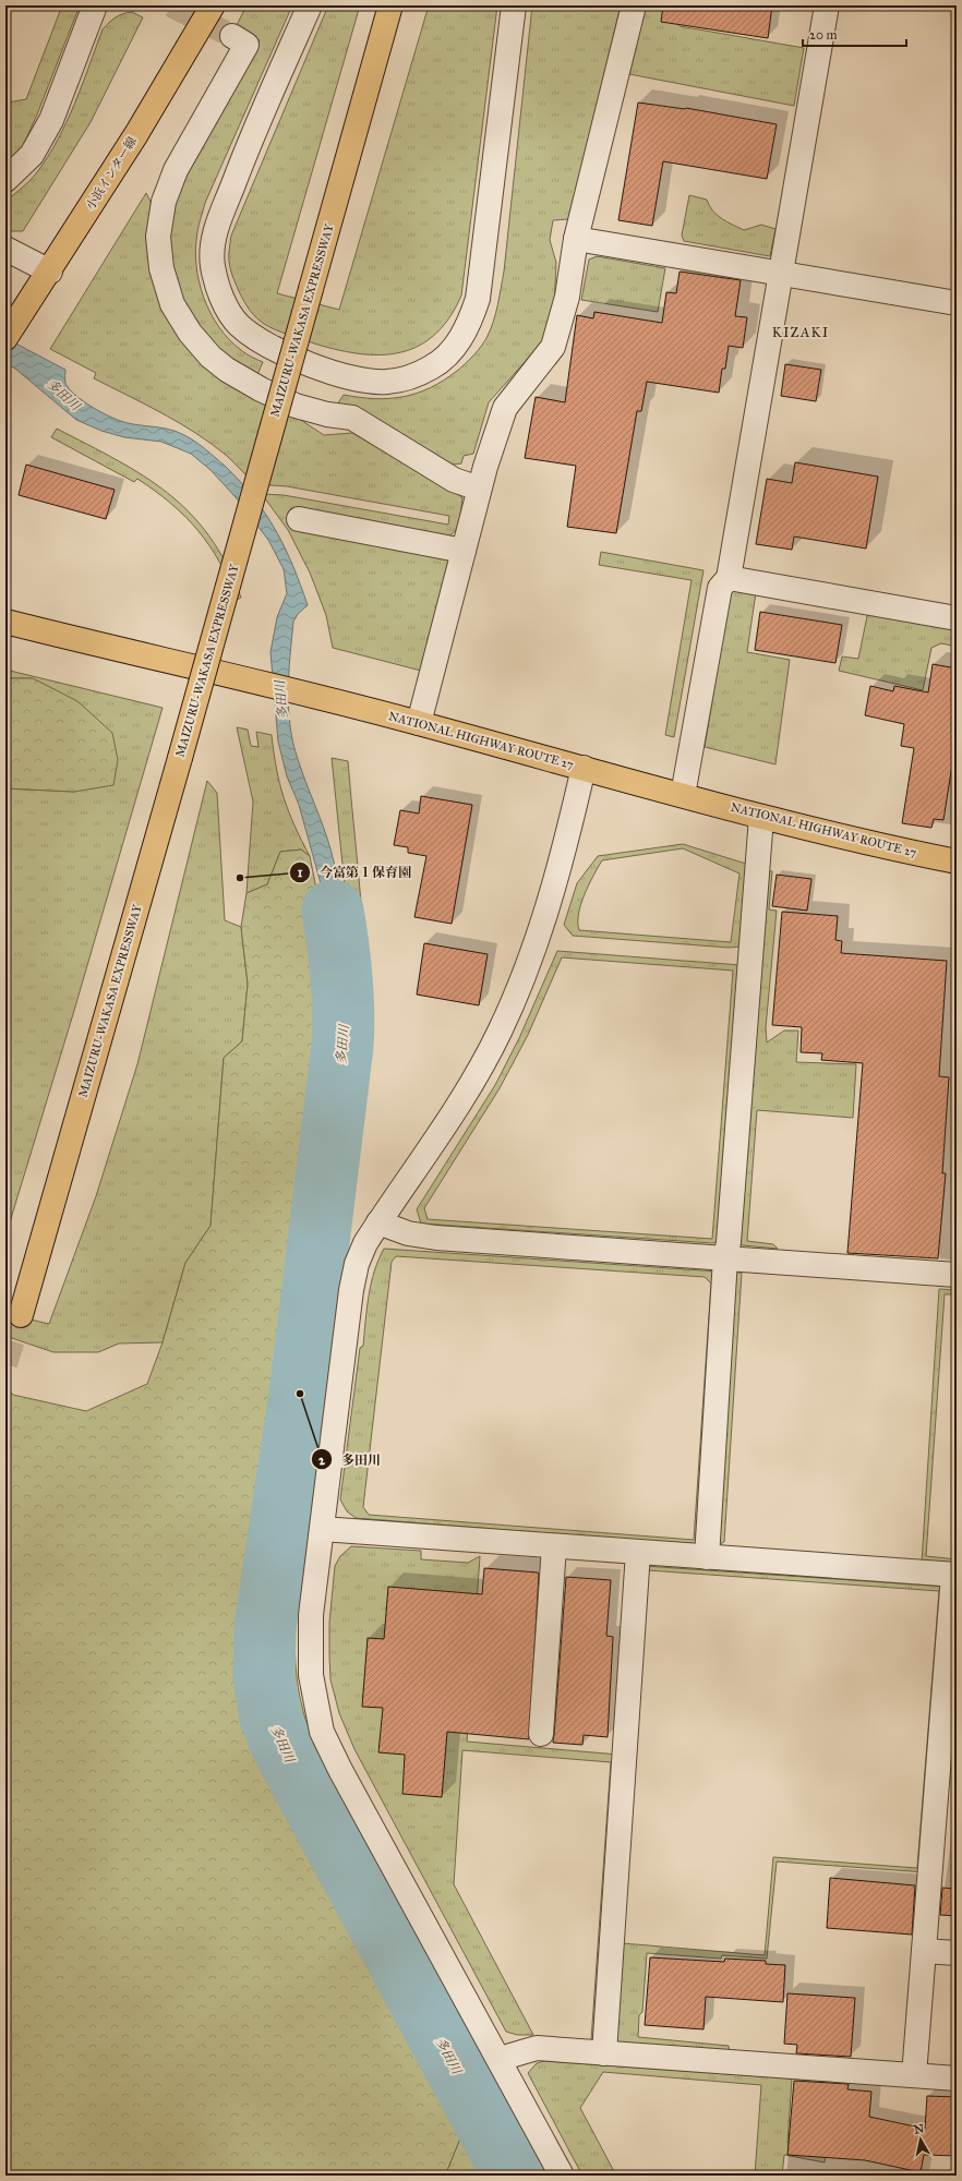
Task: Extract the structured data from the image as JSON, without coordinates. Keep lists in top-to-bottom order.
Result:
{
  "streets": {
    "main road": ["小浜インター線", "MAIZURU-WAKASA EXPRESSWAY", "NATIONAL HIGHWAY ROUTE 27"]
  },
  "districts": ["KIZAKI"],
  "water": ["多田川"],
  "places": ["今富第１保育園", "多田川"],
  "scale_bar": "20 m",
  "north": "top"
}
